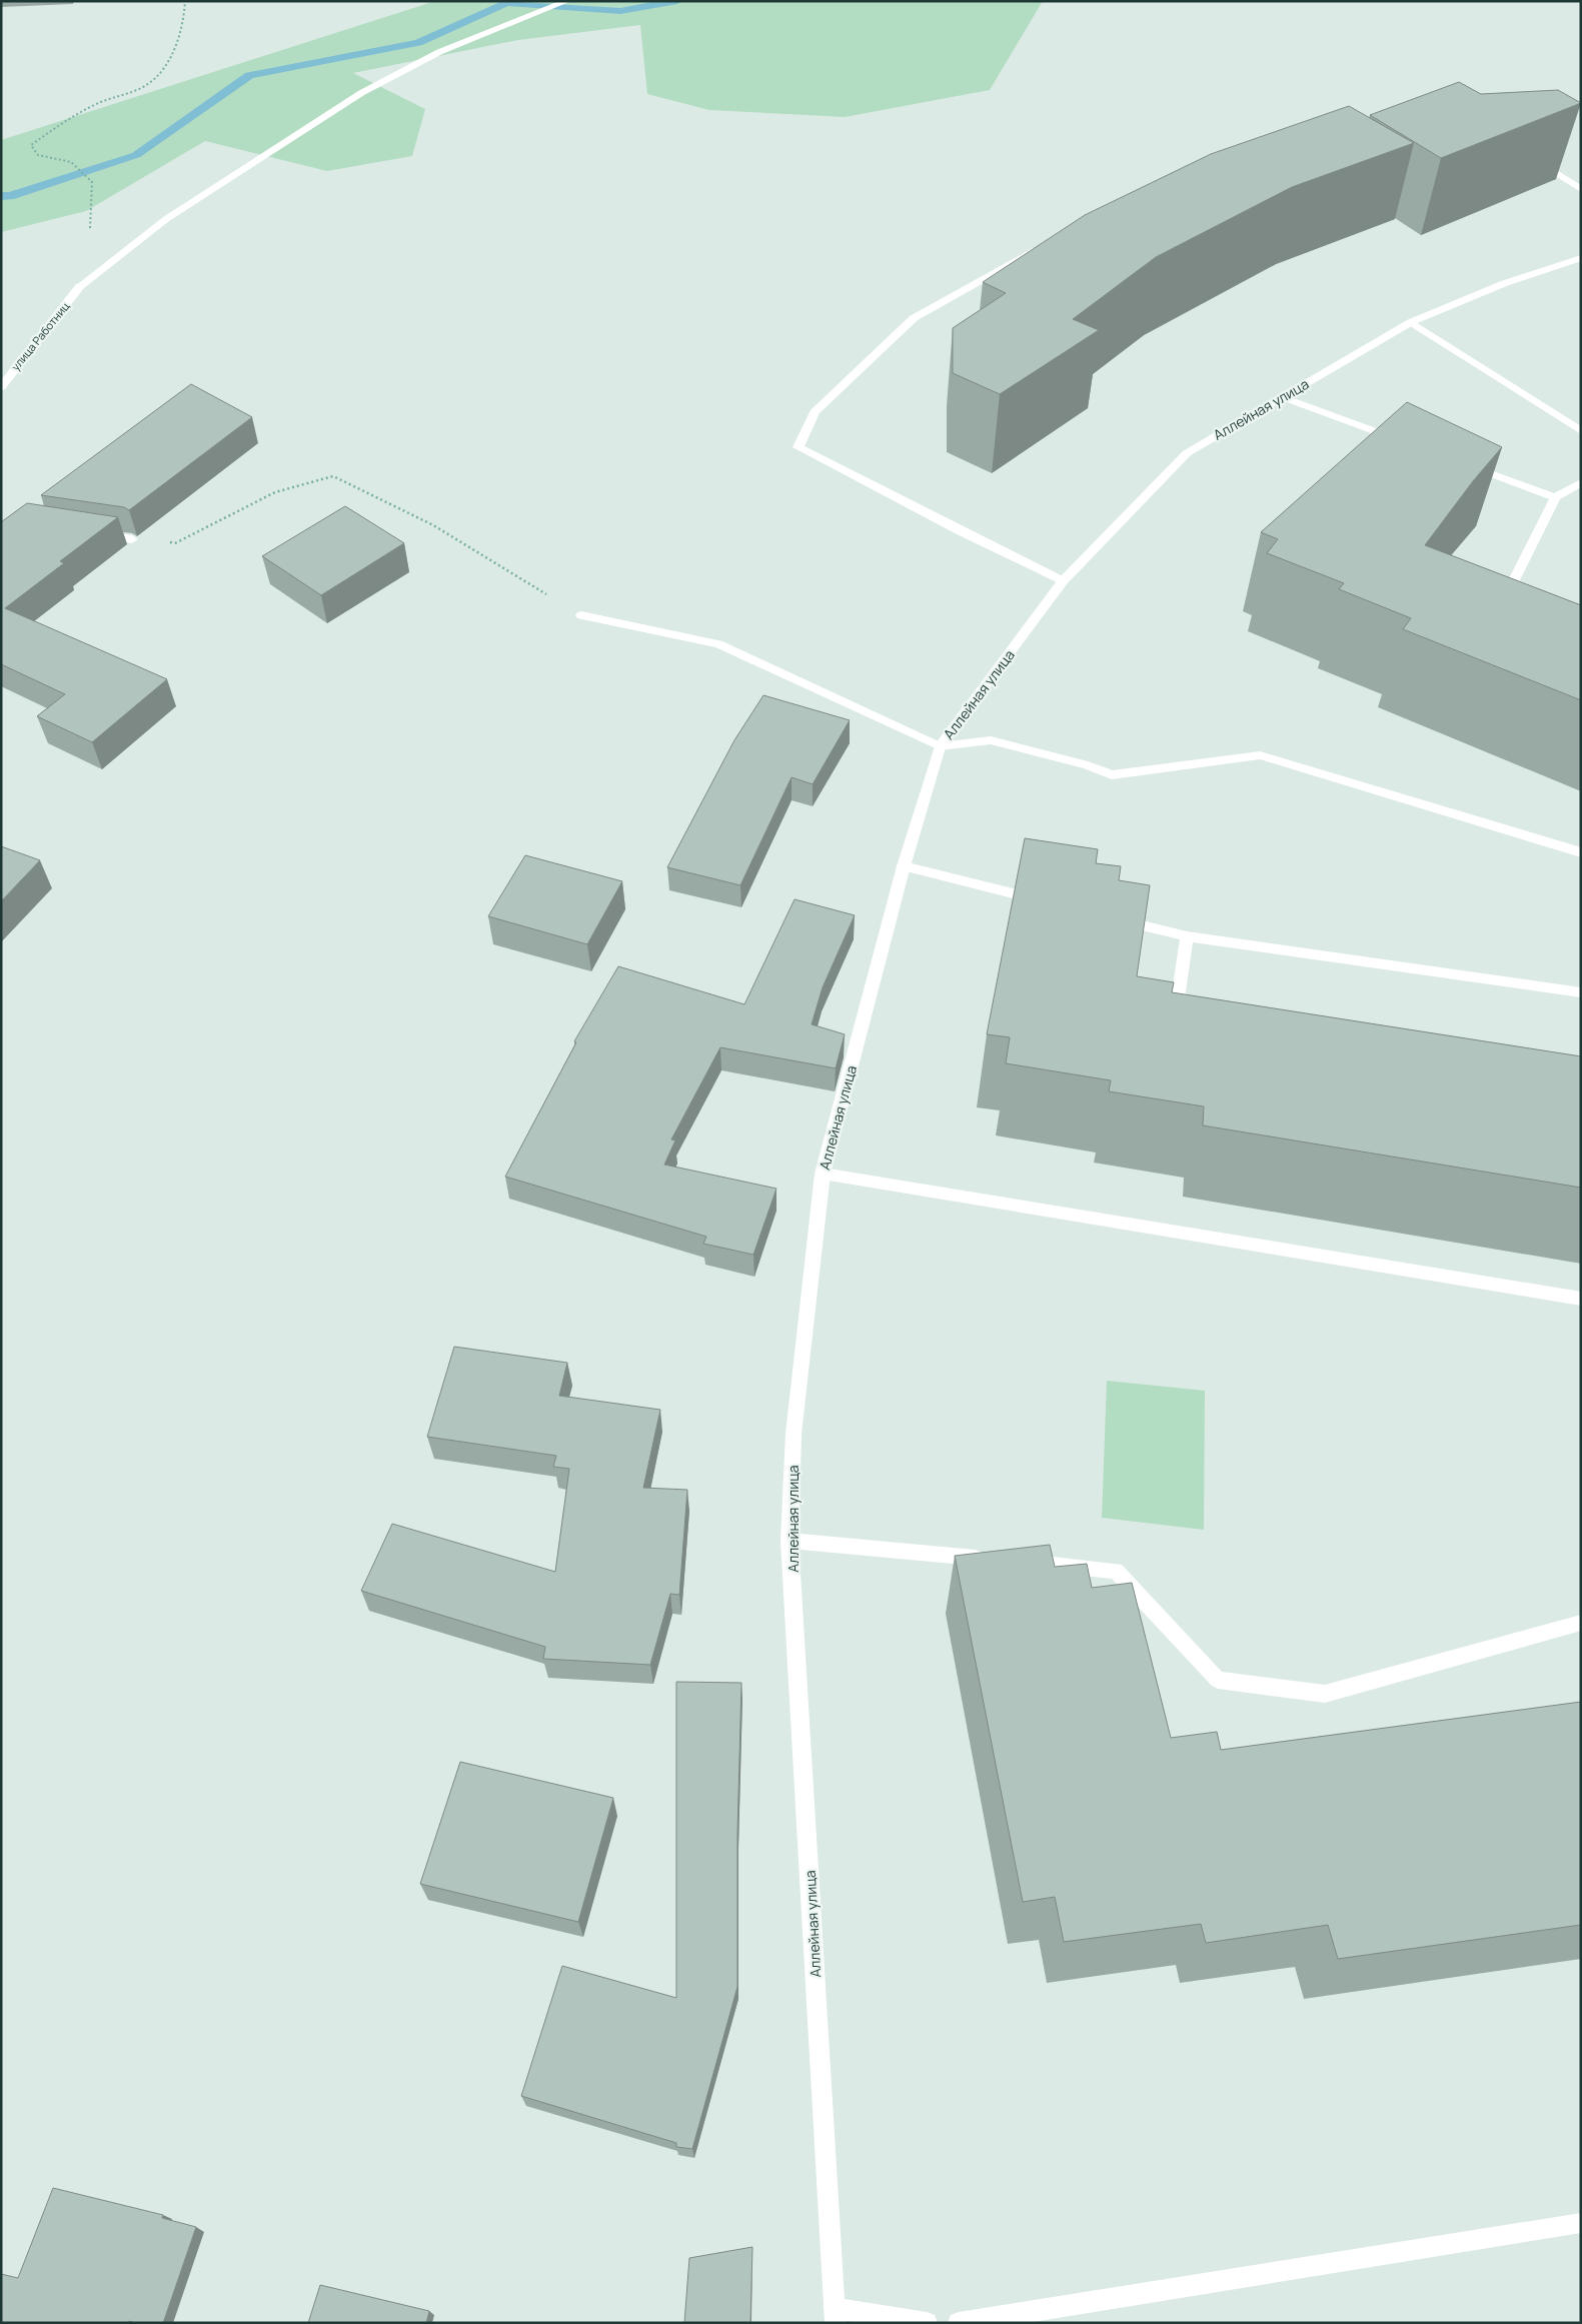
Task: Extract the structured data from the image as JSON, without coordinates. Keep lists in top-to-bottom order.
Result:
{
  "streets": {
    "street": ["улица Работниц", "Аллейная улица"]
  }
}
